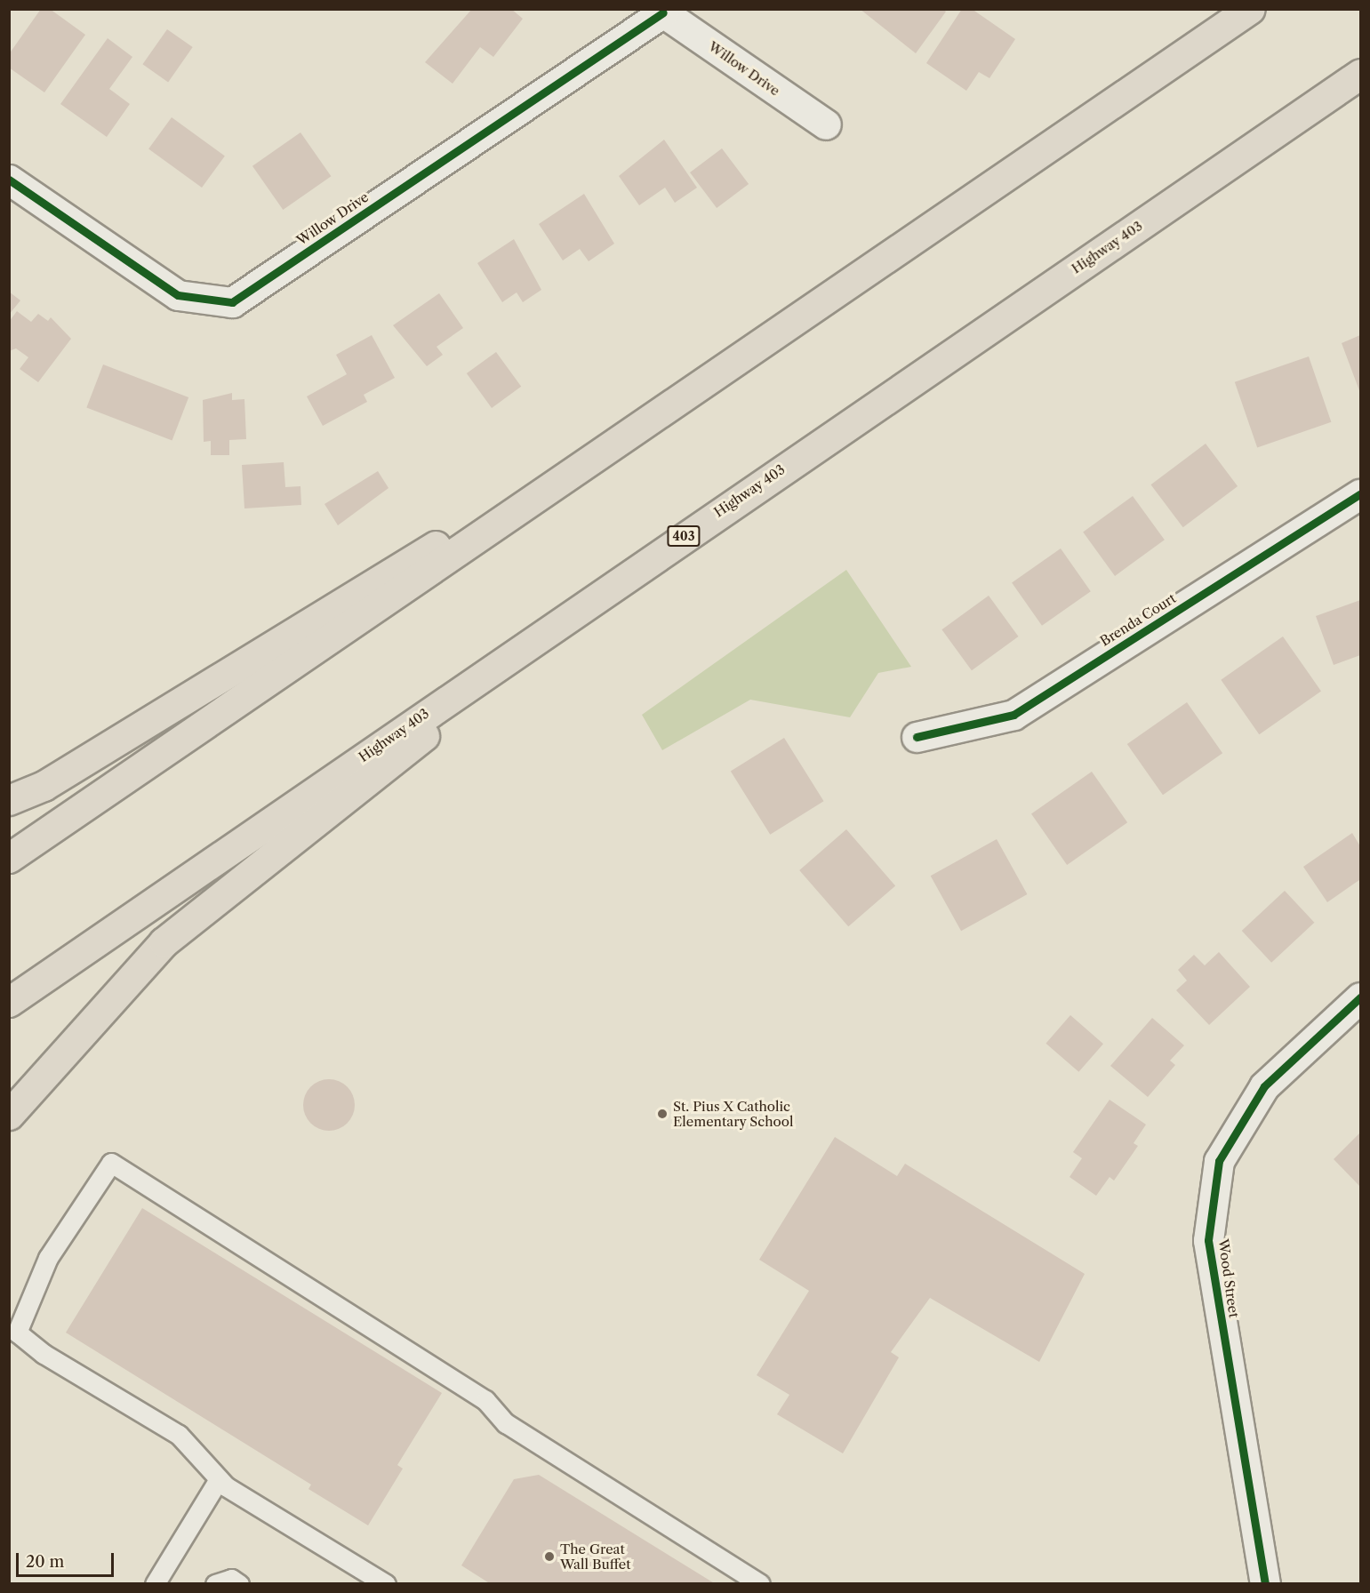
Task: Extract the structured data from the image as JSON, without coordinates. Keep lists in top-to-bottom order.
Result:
{
  "streets": {
    "highway": ["Highway 403", "403"],
    "street": ["Willow Drive", "Brenda Court", "Wood Street"]
  },
  "places": ["St. Pius X Catholic Elementary School", "The Great Wall Buffet"],
  "scale_bar": "20 m"
}
